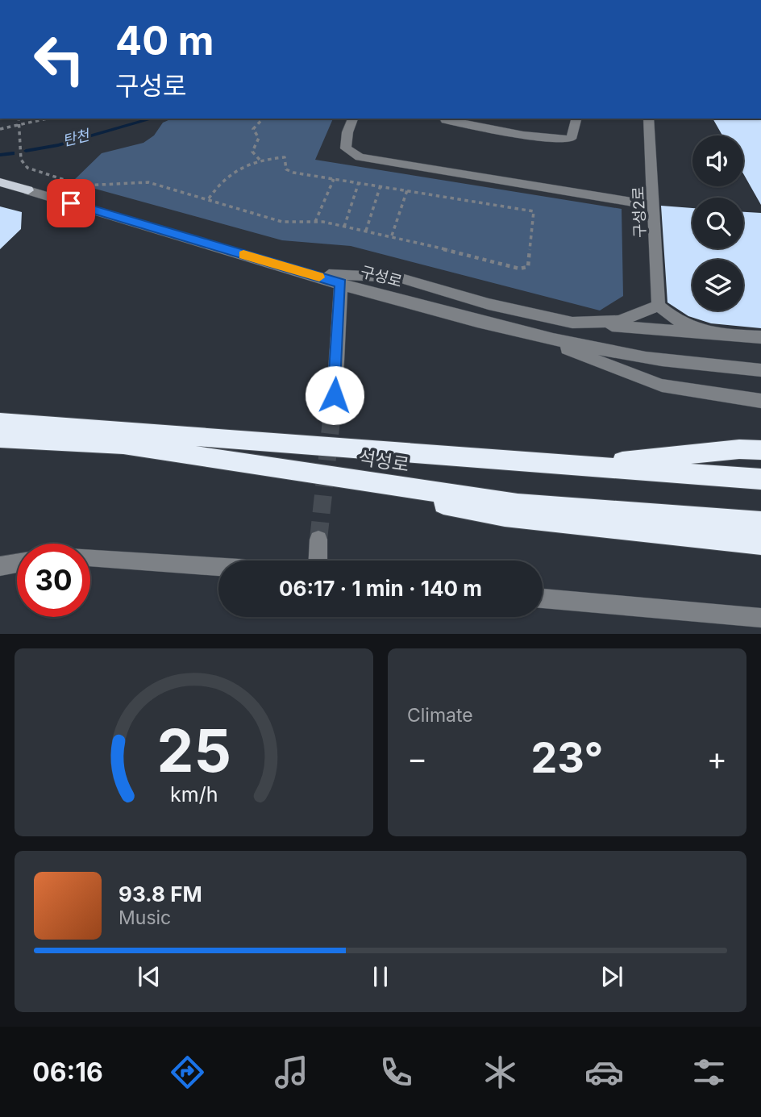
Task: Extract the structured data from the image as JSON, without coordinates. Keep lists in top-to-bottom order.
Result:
{
  "streets": {
    "highway": ["석성로"],
    "main road": ["구성로"],
    "street": ["구성2로"]
  },
  "water": ["탄천"],
  "page": {
    "turn": ["40 m", "구성로"],
    "limit": "30",
    "trip": "06:17 · 1 min · 140 m",
    "tile": "Climate",
    "heat": ["−", "23°", "+"],
    "song": ["93.8 FM", "Music"],
    "tabs": "06:16",
    "gauge": ["25", "km/h"]
  }
}
